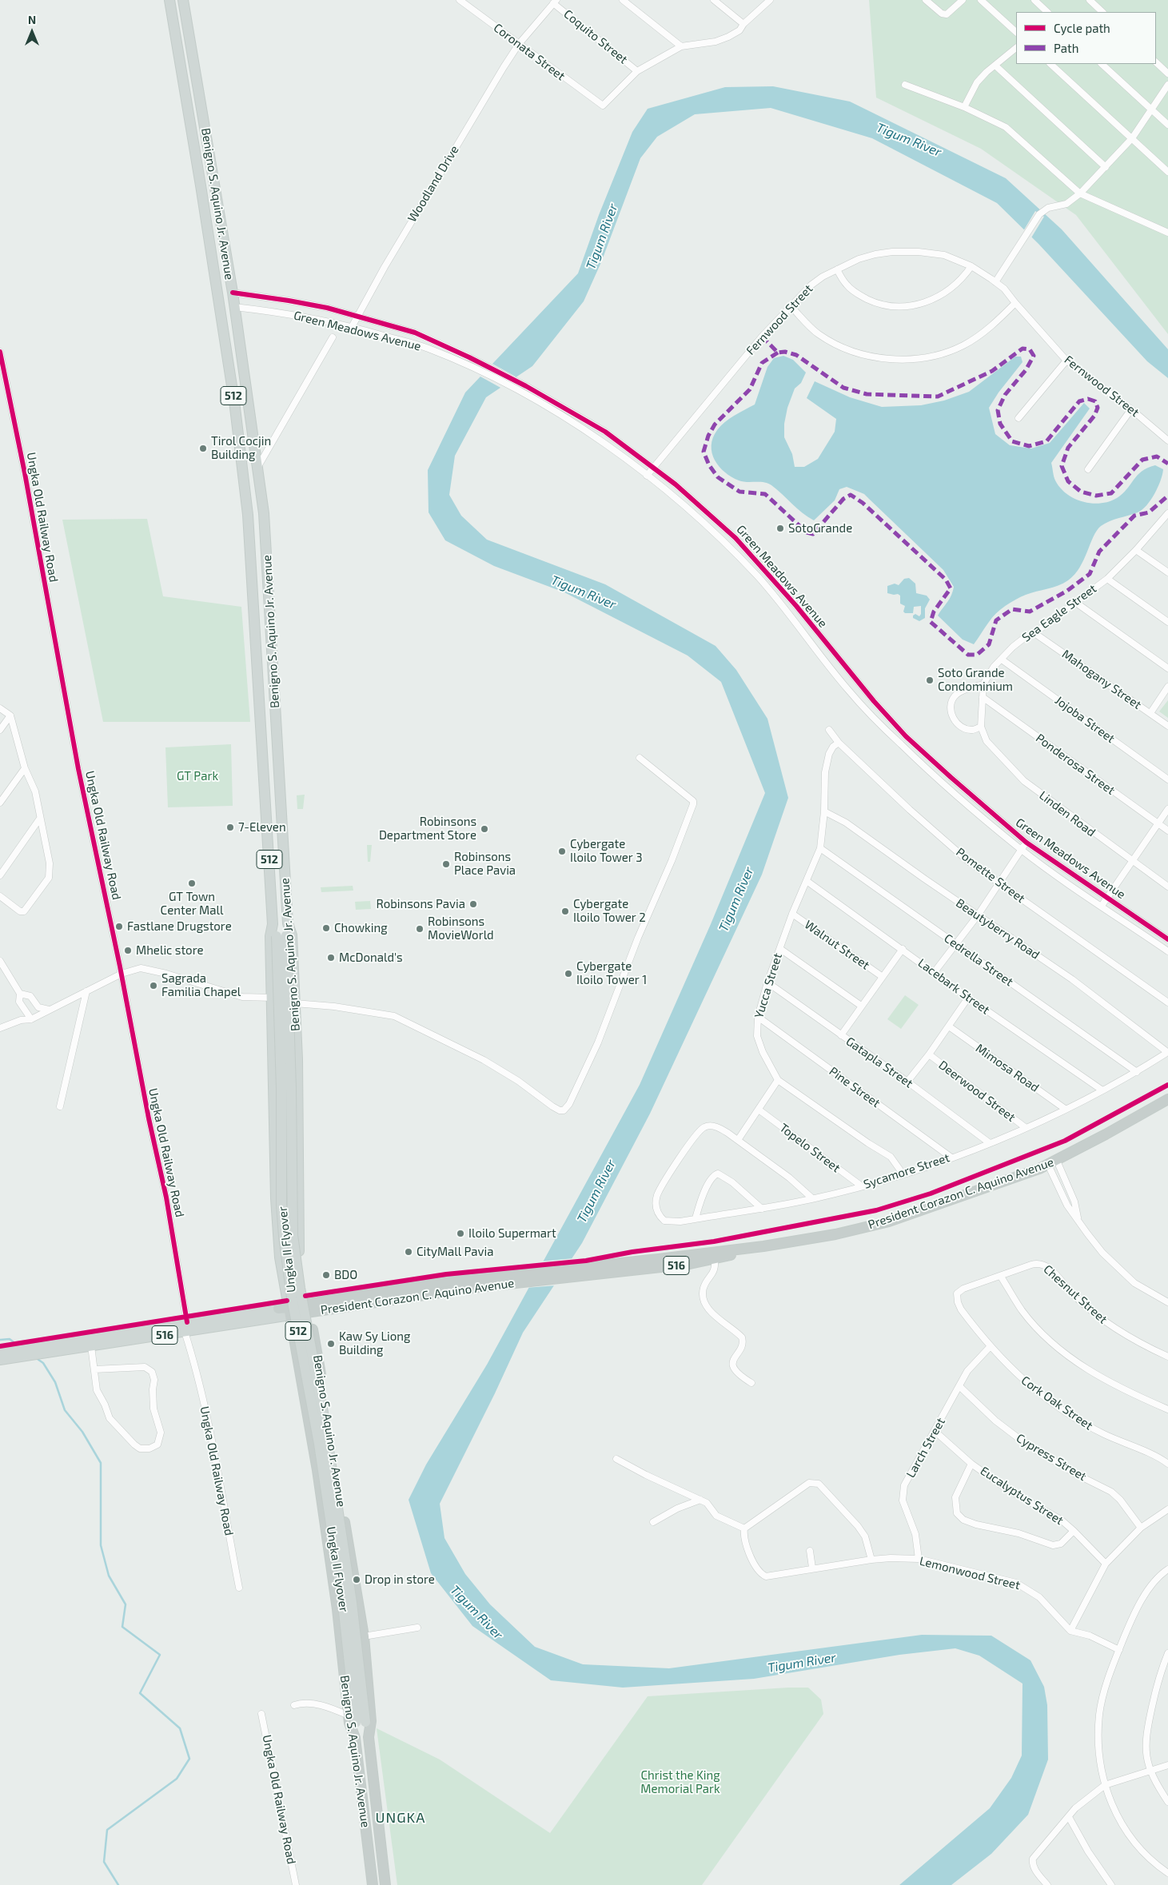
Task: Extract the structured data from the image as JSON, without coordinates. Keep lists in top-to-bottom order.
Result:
{
  "streets": {
    "highway": [
      "Benigno S. Aquino Jr. Avenue",
      "512",
      "President Corazon C. Aquino Avenue",
      "516"
    ],
    "main road": ["Ungka II Flyover"],
    "street": [
      "Coquito Street",
      "Coronata Street",
      "Woodland Drive",
      "Fernwood Street",
      "Green Meadows Avenue",
      "Ungka Old Railway Road",
      "Sea Eagle Street",
      "Mahogany Street",
      "Jojoba Street",
      "Ponderosa Street",
      "Linden Road",
      "Pomette Street",
      "Beautyberry Road",
      "Walnut Street",
      "Cedrella Street",
      "Yucca Street",
      "Lacebark Street",
      "Gatapla Street",
      "Mimosa Road",
      "Pine Street",
      "Deerwood Street",
      "Topelo Street",
      "Sycamore Street",
      "Chesnut Street",
      "Cork Oak Street",
      "Larch Street",
      "Cypress Street",
      "Eucalyptus Street",
      "Lemonwood Street"
    ]
  },
  "crossings": [
    ["Coquito Street", "Coronata Street"],
    ["Coquito Street", "Woodland Drive"],
    ["Coronata Street", "Woodland Drive"],
    ["Woodland Drive", "Green Meadows Avenue"],
    ["Benigno S. Aquino Jr. Avenue", "Green Meadows Avenue"],
    ["Benigno S. Aquino Jr. Avenue", "President Corazon C. Aquino Avenue"],
    ["Benigno S. Aquino Jr. Avenue", "Ungka II Flyover"],
    ["Fernwood Street", "Green Meadows Avenue"],
    ["Ungka Old Railway Road", "President Corazon C. Aquino Avenue"],
    ["Sea Eagle Street", "Mahogany Street"],
    ["Sea Eagle Street", "Jojoba Street"],
    ["Sea Eagle Street", "Ponderosa Street"],
    ["Sea Eagle Street", "Linden Road"],
    ["Pomette Street", "Yucca Street"],
    ["Beautyberry Road", "Yucca Street"],
    ["Beautyberry Road", "Sycamore Street"],
    ["Walnut Street", "Yucca Street"],
    ["Cedrella Street", "Yucca Street"],
    ["Cedrella Street", "Sycamore Street"],
    ["Yucca Street", "Lacebark Street"],
    ["Yucca Street", "Gatapla Street"],
    ["Yucca Street", "Pine Street"],
    ["Yucca Street", "Sycamore Street"],
    ["Lacebark Street", "Sycamore Street"],
    ["Gatapla Street", "Sycamore Street"],
    ["Mimosa Road", "Sycamore Street"],
    ["Pine Street", "Sycamore Street"],
    ["Deerwood Street", "Sycamore Street"],
    ["Topelo Street", "Sycamore Street"],
    ["Chesnut Street", "Cork Oak Street"],
    ["Cork Oak Street", "Larch Street"],
    ["Larch Street", "Cypress Street"],
    ["Larch Street", "Eucalyptus Street"],
    ["Larch Street", "Lemonwood Street"]
  ],
  "districts": ["UNGKA"],
  "water": ["Tigum River"],
  "parks": ["GT Park", "Christ the King Memorial Park"],
  "places": [
    "Tirol Cocjin Building",
    "SotoGrande",
    "Soto Grande Condominium",
    "7-Eleven",
    "Robinsons Department Store",
    "Cybergate Iloilo Tower 3",
    "Robinsons Place Pavia",
    "GT Town Center Mall",
    "Robinsons Pavia",
    "Cybergate Iloilo Tower 2",
    "Fastlane Drugstore",
    "Chowking",
    "Robinsons MovieWorld",
    "Mhelic store",
    "McDonald's",
    "Cybergate Iloilo Tower 1",
    "Sagrada Familia Chapel",
    "Iloilo Supermart",
    "CityMall Pavia",
    "BDO",
    "Kaw Sy Liong Building",
    "Drop in store"
  ],
  "legend": ["Cycle path", "Path"],
  "north": "top"
}
